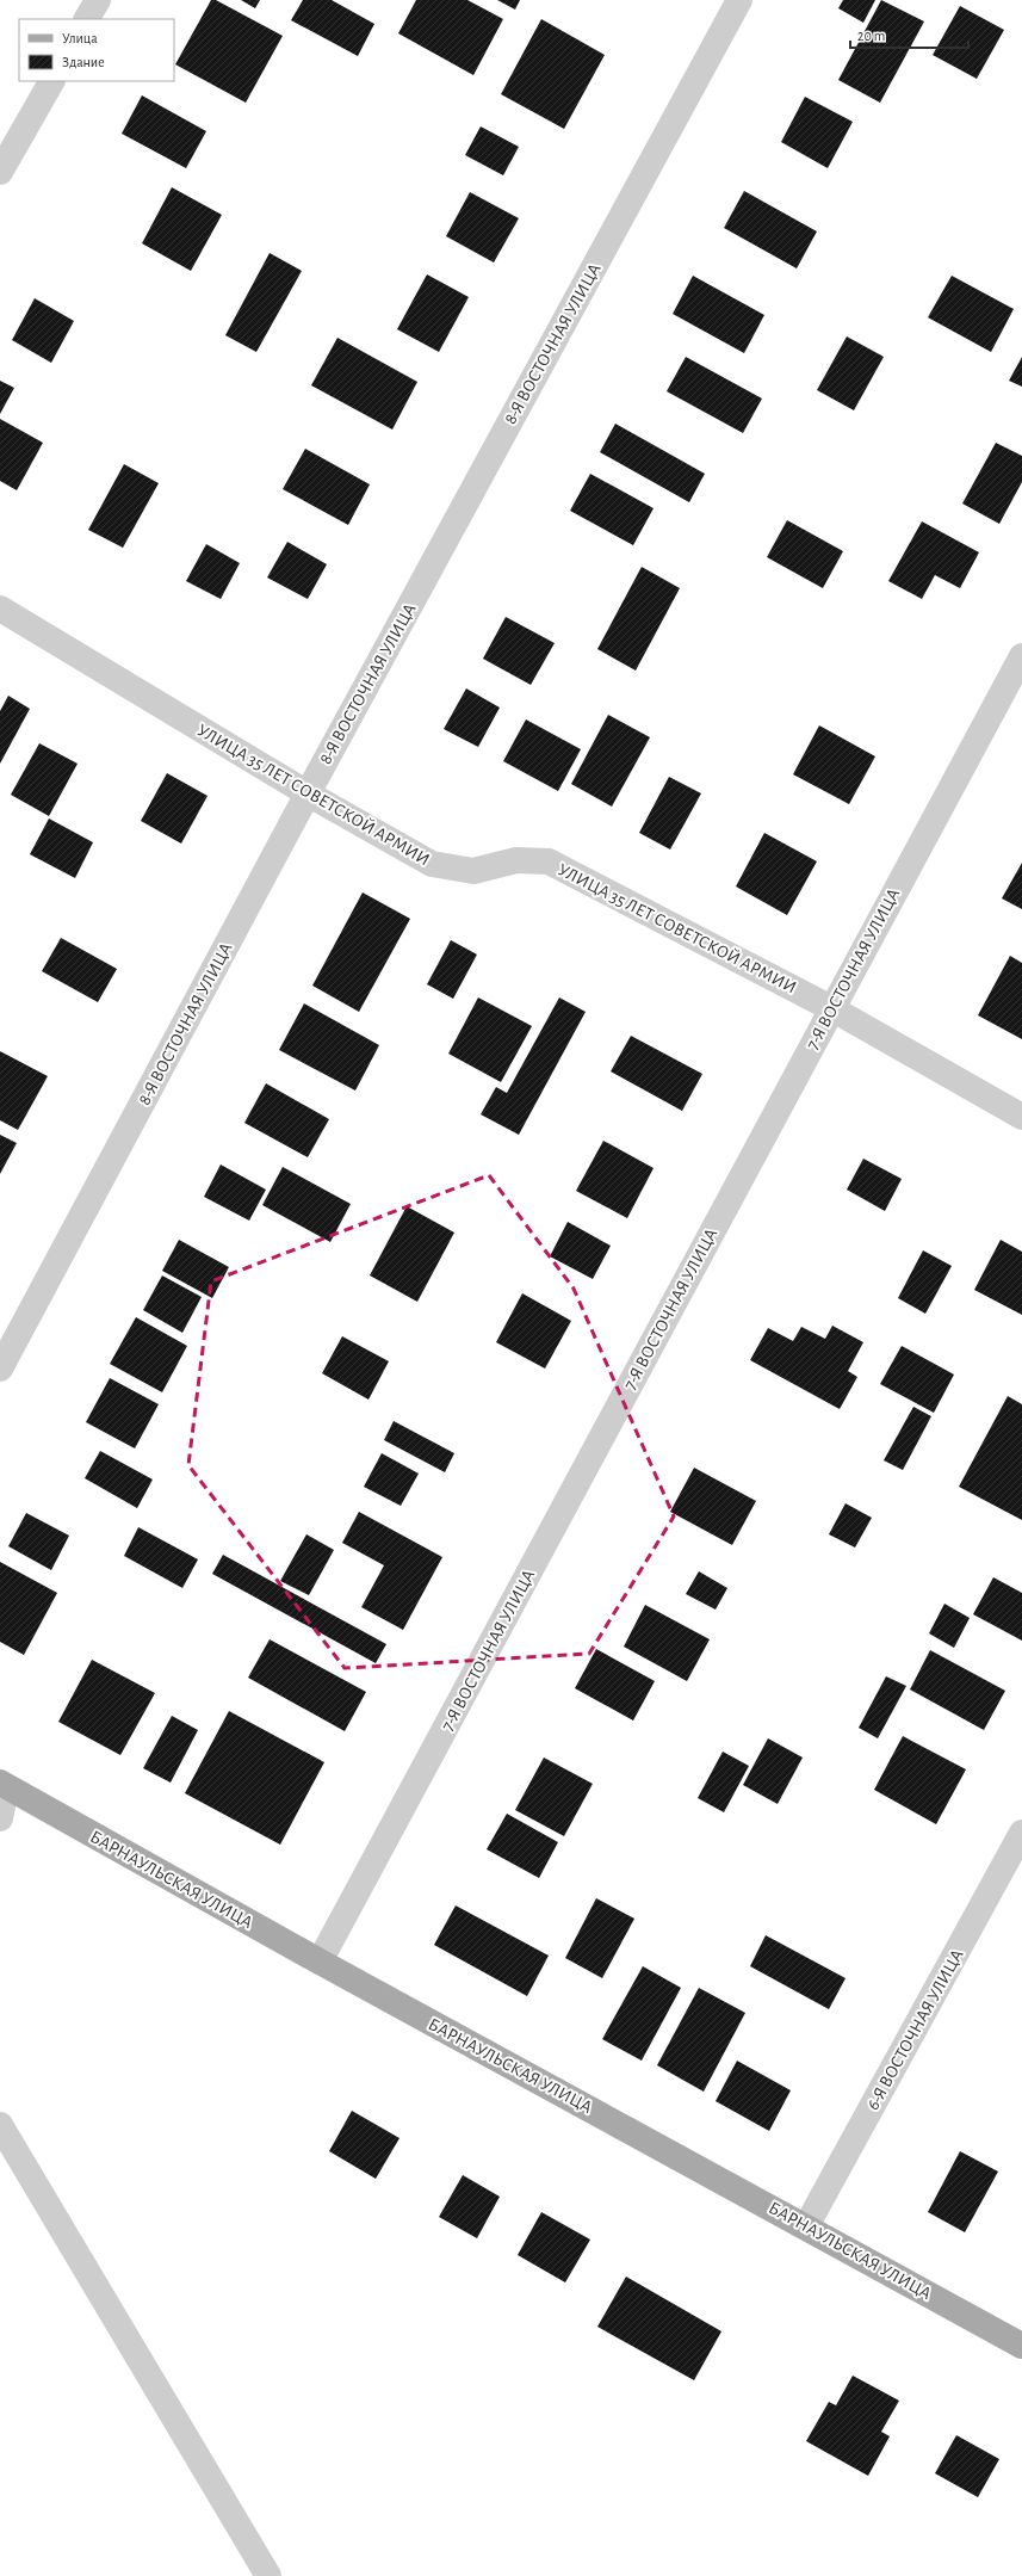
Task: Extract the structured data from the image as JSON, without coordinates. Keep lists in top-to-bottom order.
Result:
{
  "streets": {
    "main road": ["БАРНАУЛЬСКАЯ УЛИЦА"],
    "street": [
      "8-Я ВОСТОЧНАЯ УЛИЦА",
      "УЛИЦА 35 ЛЕТ СОВЕТСКОЙ АРМИИ",
      "7-Я ВОСТОЧНАЯ УЛИЦА",
      "6-Я ВОСТОЧНАЯ УЛИЦА"
    ]
  },
  "crossings": [
    ["8-Я ВОСТОЧНАЯ УЛИЦА", "УЛИЦА 35 ЛЕТ СОВЕТСКОЙ АРМИИ"],
    ["УЛИЦА 35 ЛЕТ СОВЕТСКОЙ АРМИИ", "7-Я ВОСТОЧНАЯ УЛИЦА"],
    ["7-Я ВОСТОЧНАЯ УЛИЦА", "БАРНАУЛЬСКАЯ УЛИЦА"],
    ["БАРНАУЛЬСКАЯ УЛИЦА", "6-Я ВОСТОЧНАЯ УЛИЦА"]
  ],
  "legend": ["Улица", "Здание"],
  "scale_bar": "20 m"
}
